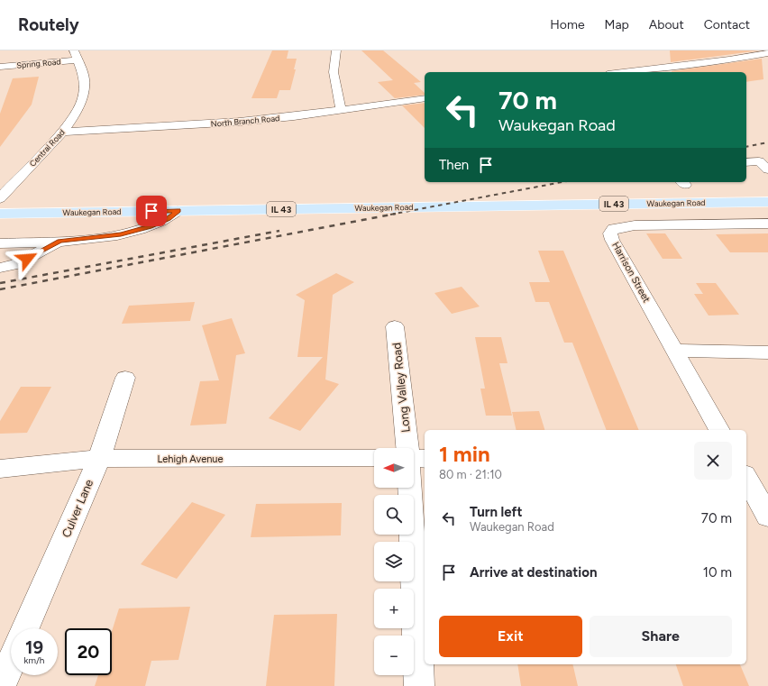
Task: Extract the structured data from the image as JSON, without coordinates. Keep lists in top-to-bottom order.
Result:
{
  "streets": {
    "main road": ["Waukegan Road", "IL 43"],
    "street": [
      "Spring Road",
      "North Branch Road",
      "Central Road",
      "Harrison Street",
      "Long Valley Road",
      "Lehigh Avenue",
      "Culver Lane"
    ]
  },
  "crossings": [
    ["Spring Road", "Central Road"],
    ["North Branch Road", "Central Road"],
    ["Lehigh Avenue", "Culver Lane"]
  ],
  "north": "left",
  "page": {
    "header": "Routely",
    "nav": [
      "Home",
      "Map",
      "About",
      "Contact"
    ],
    "turn": ["70 m", "Waukegan Road"],
    "then": "Then",
    "heading": ["1 min", "80 m · 21:10"],
    "map_buttons": ["+", "−"],
    "list": [
      {
        "name": "Turn left",
        "note": "Waukegan Road",
        "value": "70 m"
      },
      {
        "name": "Arrive at destination",
        "value": "10 m"
      }
    ],
    "buttons": ["Exit", "Share"],
    "speed": "19 km/h",
    "limit": "20"
  }
}
